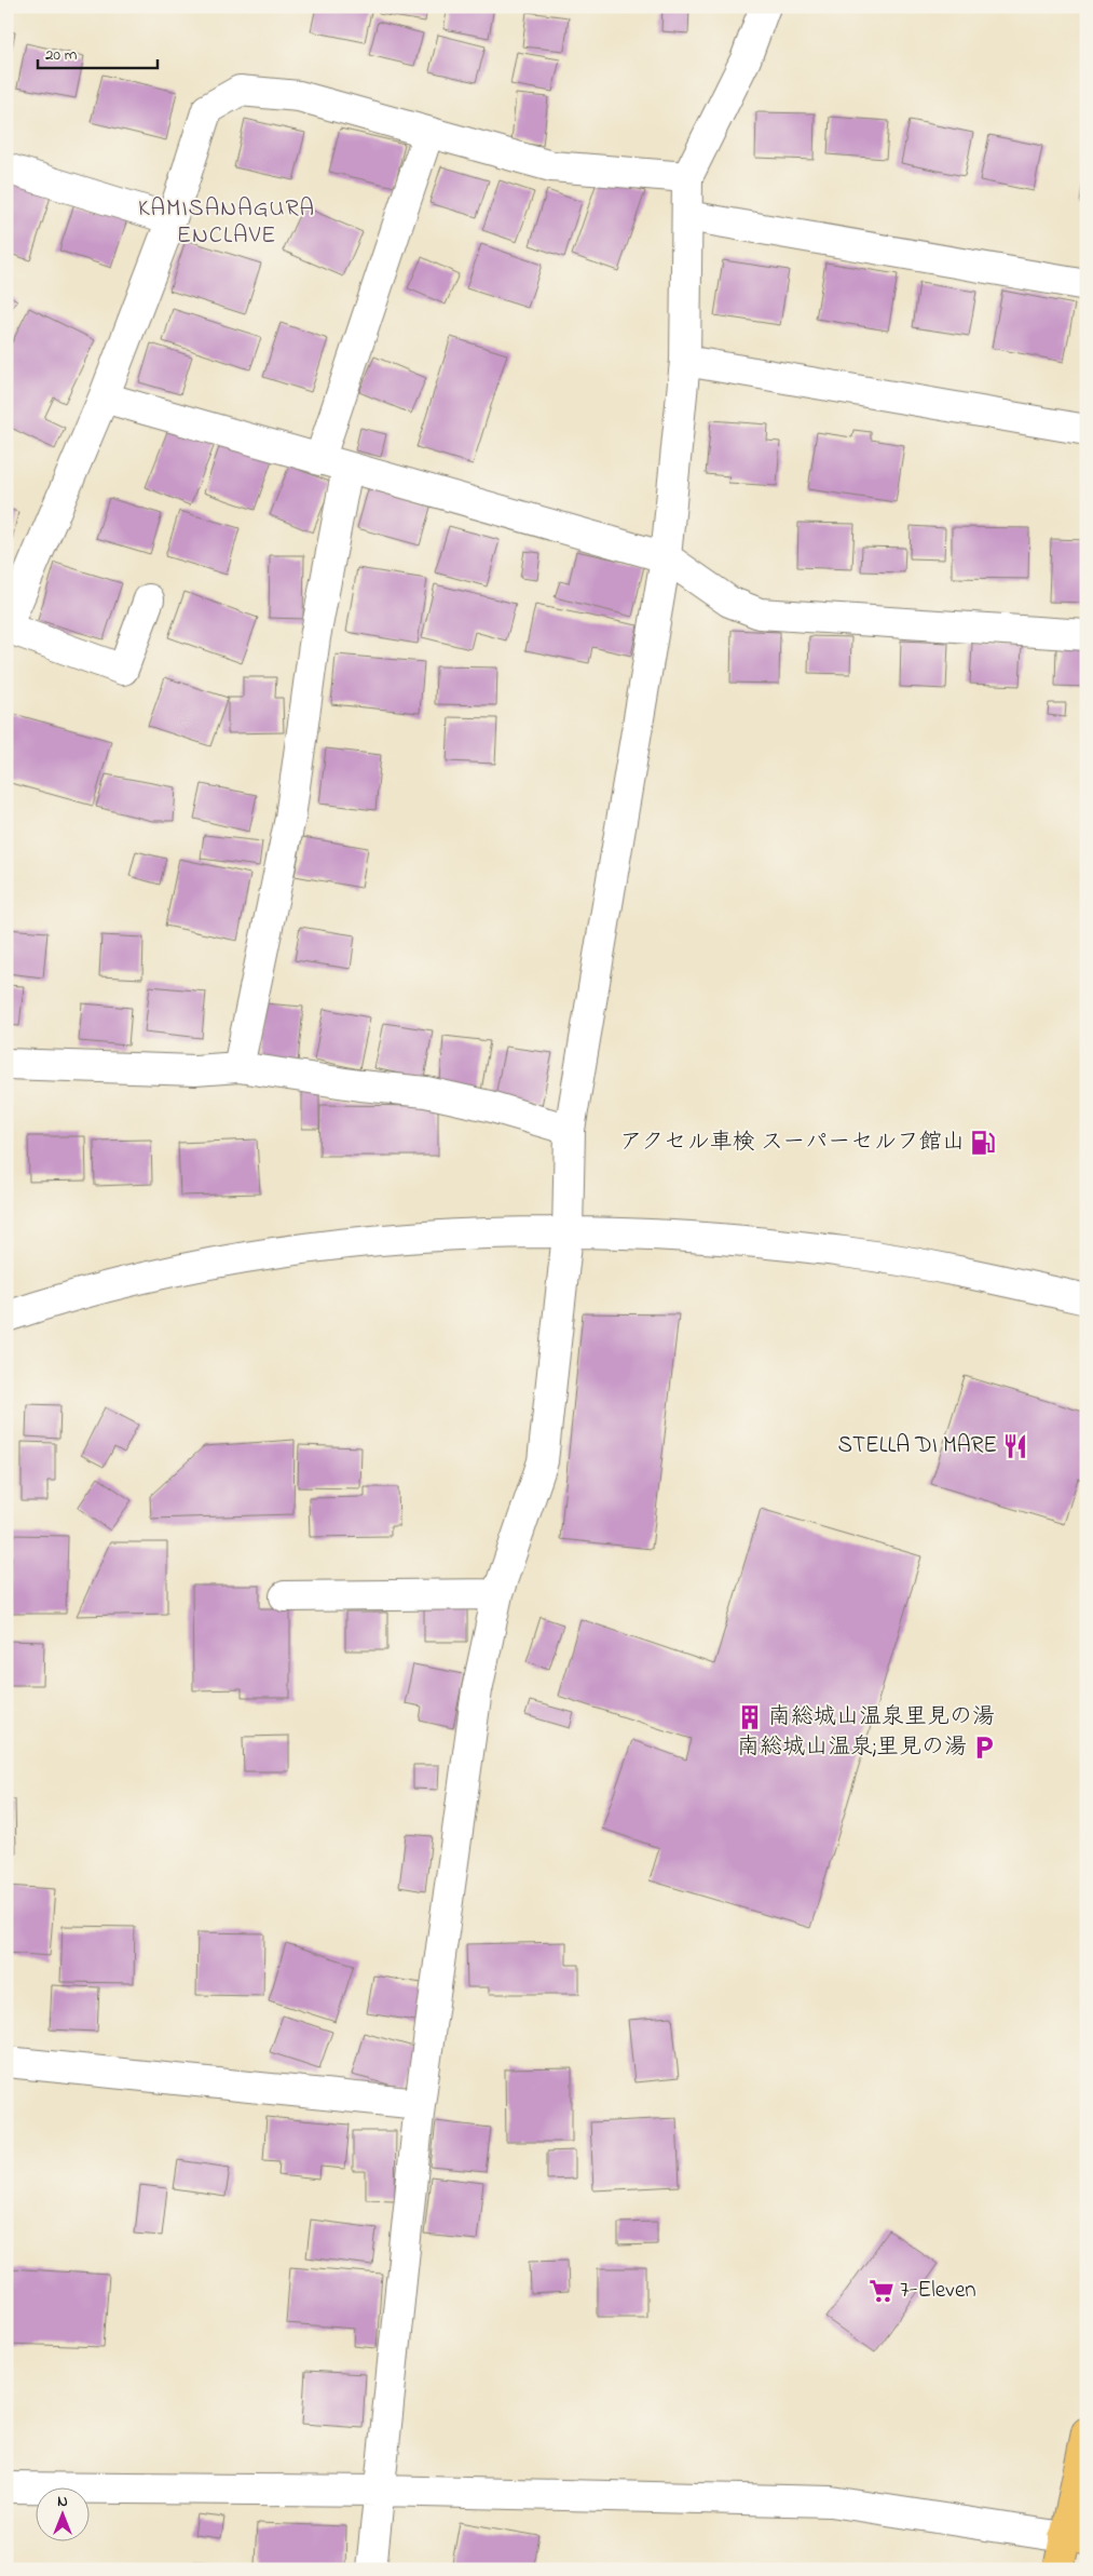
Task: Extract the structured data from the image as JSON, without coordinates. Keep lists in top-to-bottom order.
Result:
{
  "districts": ["KAMISANAGURA ENCLAVE"],
  "places": {
    "fuel station": ["アクセル車検 スーパーセルフ館山"],
    "restaurant": ["STELLA DI MARE"],
    "building": ["南総城山温泉里見の湯"],
    "parking": ["南総城山温泉;里見の湯"],
    "supermarket": ["7-Eleven"]
  },
  "scale_bar": "20 m",
  "north": "top"
}
